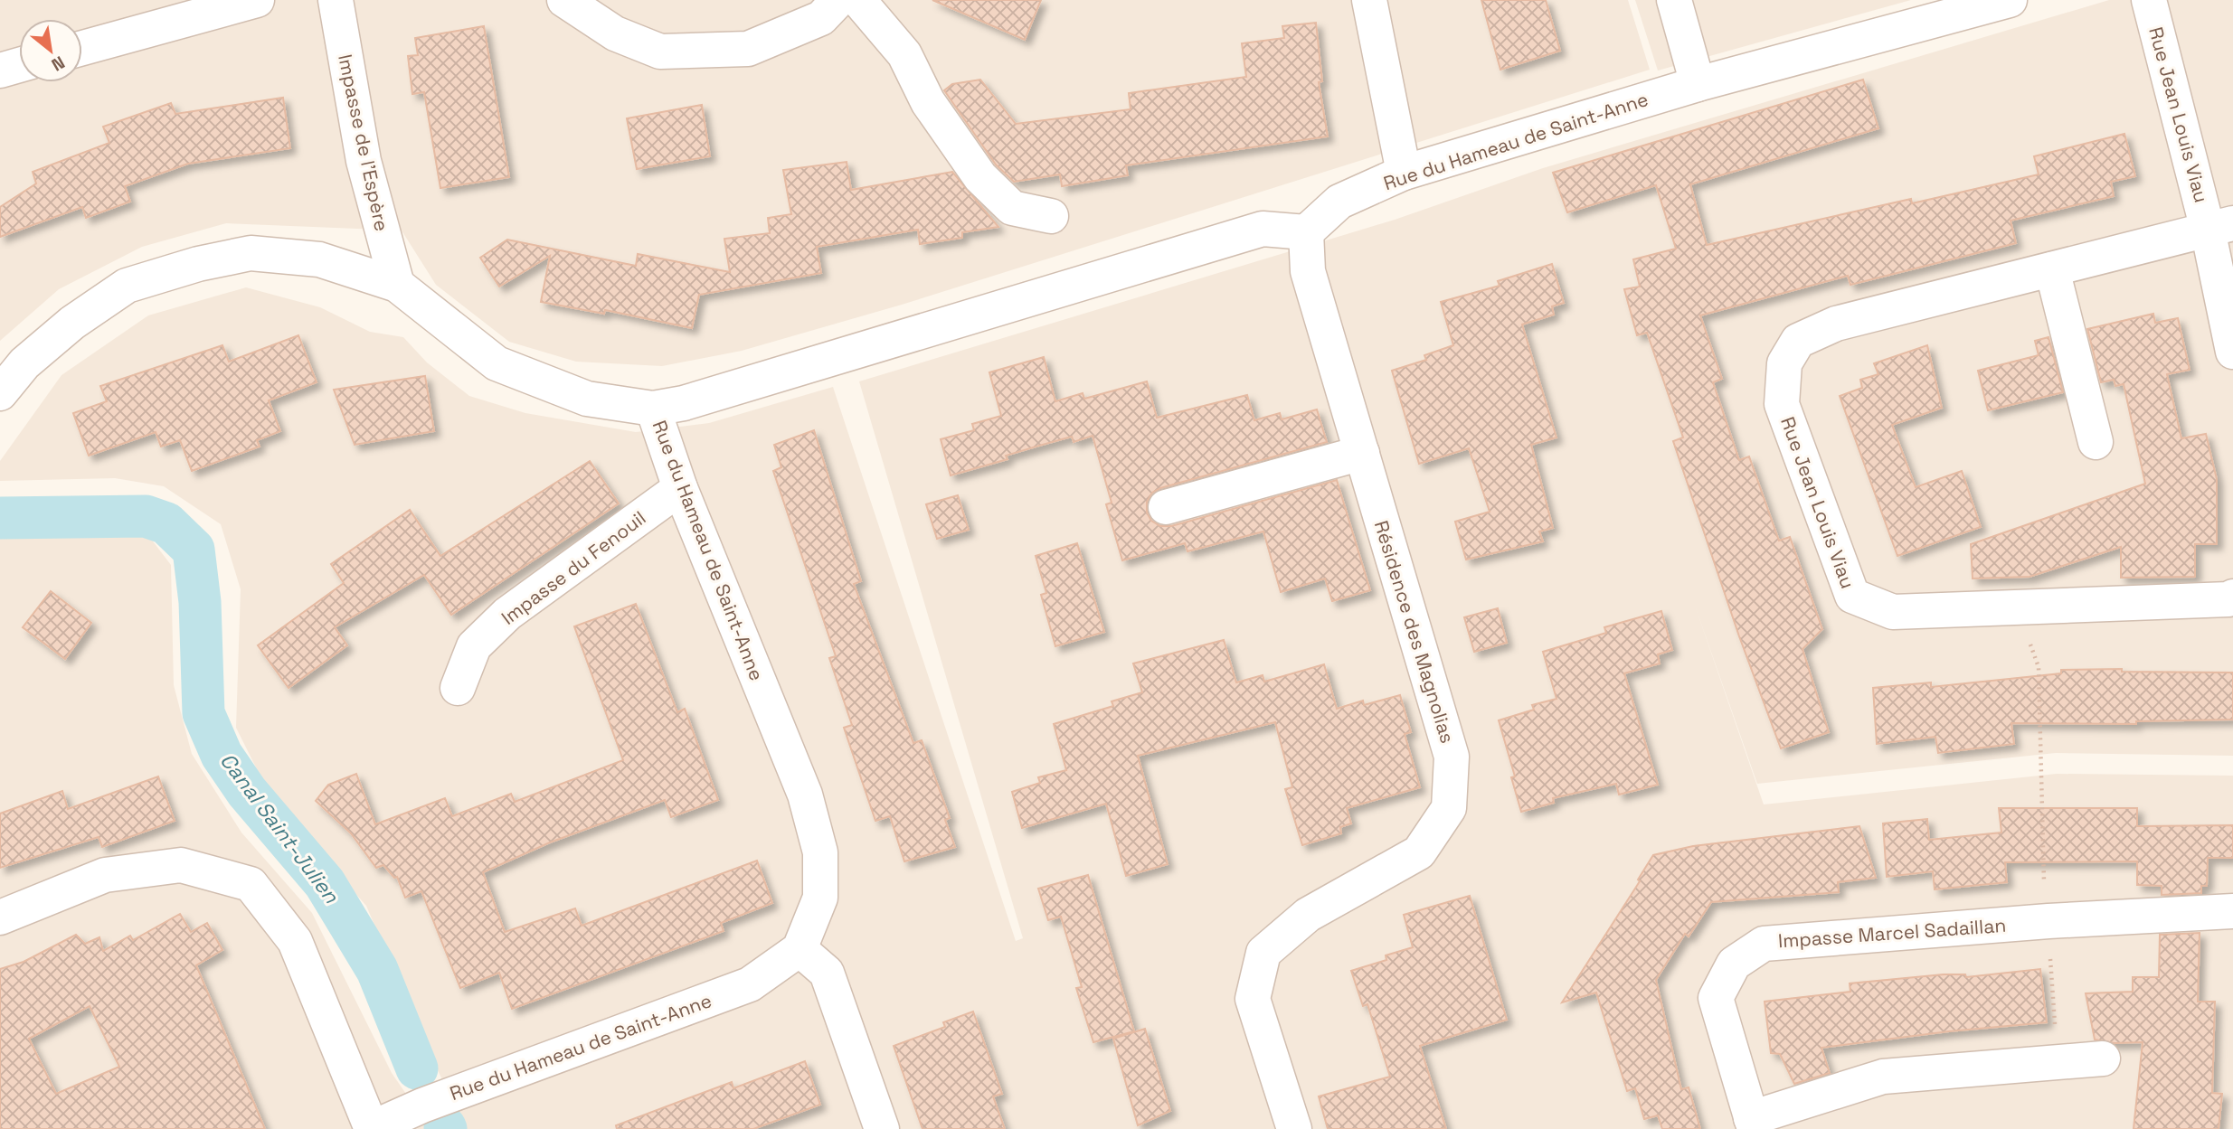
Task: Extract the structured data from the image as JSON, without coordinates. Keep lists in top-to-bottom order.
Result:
{
  "streets": {
    "street": [
      "Rue Jean Louis Viau",
      "Rue du Hameau de Saint-Anne",
      "Impasse de l'Espère",
      "Impasse du Fenouil",
      "Résidence des Magnolias",
      "Impasse Marcel Sadaillan"
    ]
  },
  "crossings": [
    ["Rue du Hameau de Saint-Anne", "Impasse du Fenouil"],
    ["Rue du Hameau de Saint-Anne", "Résidence des Magnolias"]
  ],
  "water": ["Canal Saint-Julien"],
  "north": "bottom right"
}
